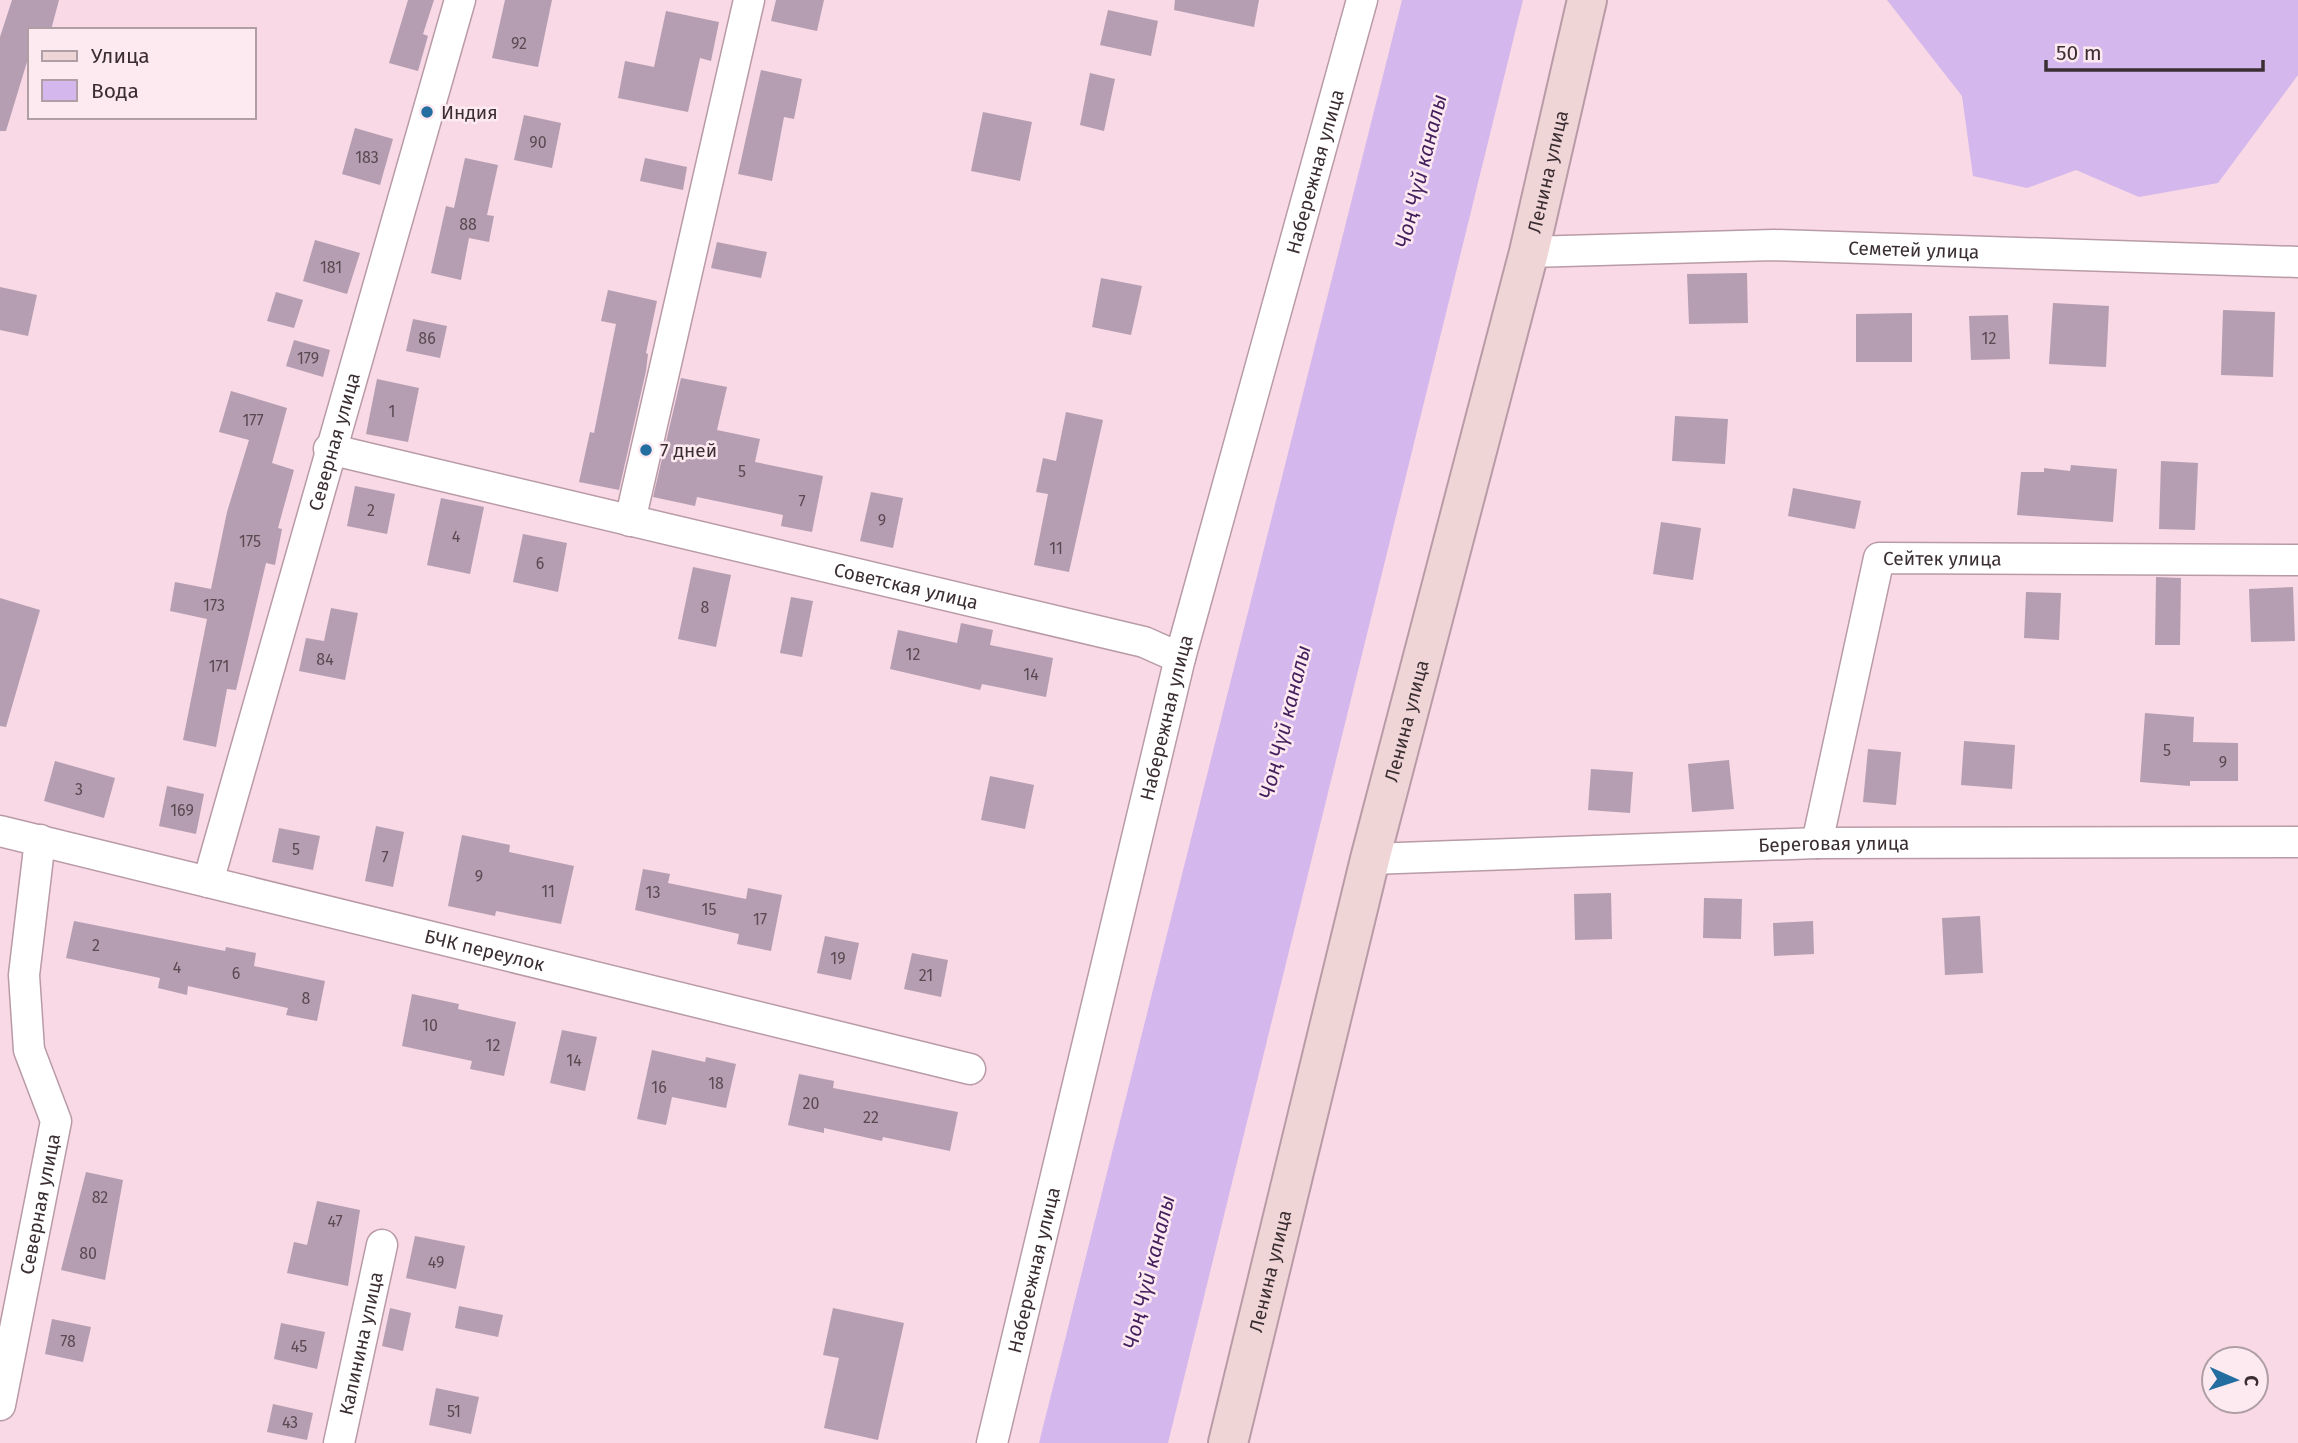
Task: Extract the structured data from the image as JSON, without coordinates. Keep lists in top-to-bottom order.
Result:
{
  "streets": {
    "street": [
      "Набережная улица",
      "Ленина улица",
      "Семетей улица",
      "Северная улица",
      "Сейтек улица",
      "Советская улица",
      "Береговая улица",
      "БЧК переулок",
      "Калинина улица"
    ]
  },
  "crossings": [
    ["Набережная улица", "Советская улица"],
    ["Ленина улица", "Семетей улица"],
    ["Ленина улица", "Береговая улица"],
    ["Северная улица", "Советская улица"],
    ["Северная улица", "БЧК переулок"],
    ["Сейтек улица", "Береговая улица"]
  ],
  "water": ["Чоң Чүй каналы"],
  "places": ["Индия", "7 дней"],
  "house_numbers": [
    "92",
    "90",
    "183",
    "88",
    "181",
    "86",
    "12",
    "179",
    "1",
    "177",
    "5",
    "7",
    "2",
    "9",
    "4",
    "175",
    "11",
    "6",
    "173",
    "8",
    "12",
    "84",
    "171",
    "14",
    "5",
    "9",
    "3",
    "169",
    "5",
    "7",
    "9",
    "11",
    "13",
    "15",
    "17",
    "2",
    "19",
    "4",
    "6",
    "21",
    "8",
    "10",
    "12",
    "14",
    "18",
    "16",
    "20",
    "22",
    "82",
    "47",
    "80",
    "49",
    "78",
    "45",
    "51",
    "43"
  ],
  "legend": ["Улица", "Вода"],
  "scale_bar": "50 m",
  "north": "right"
}
